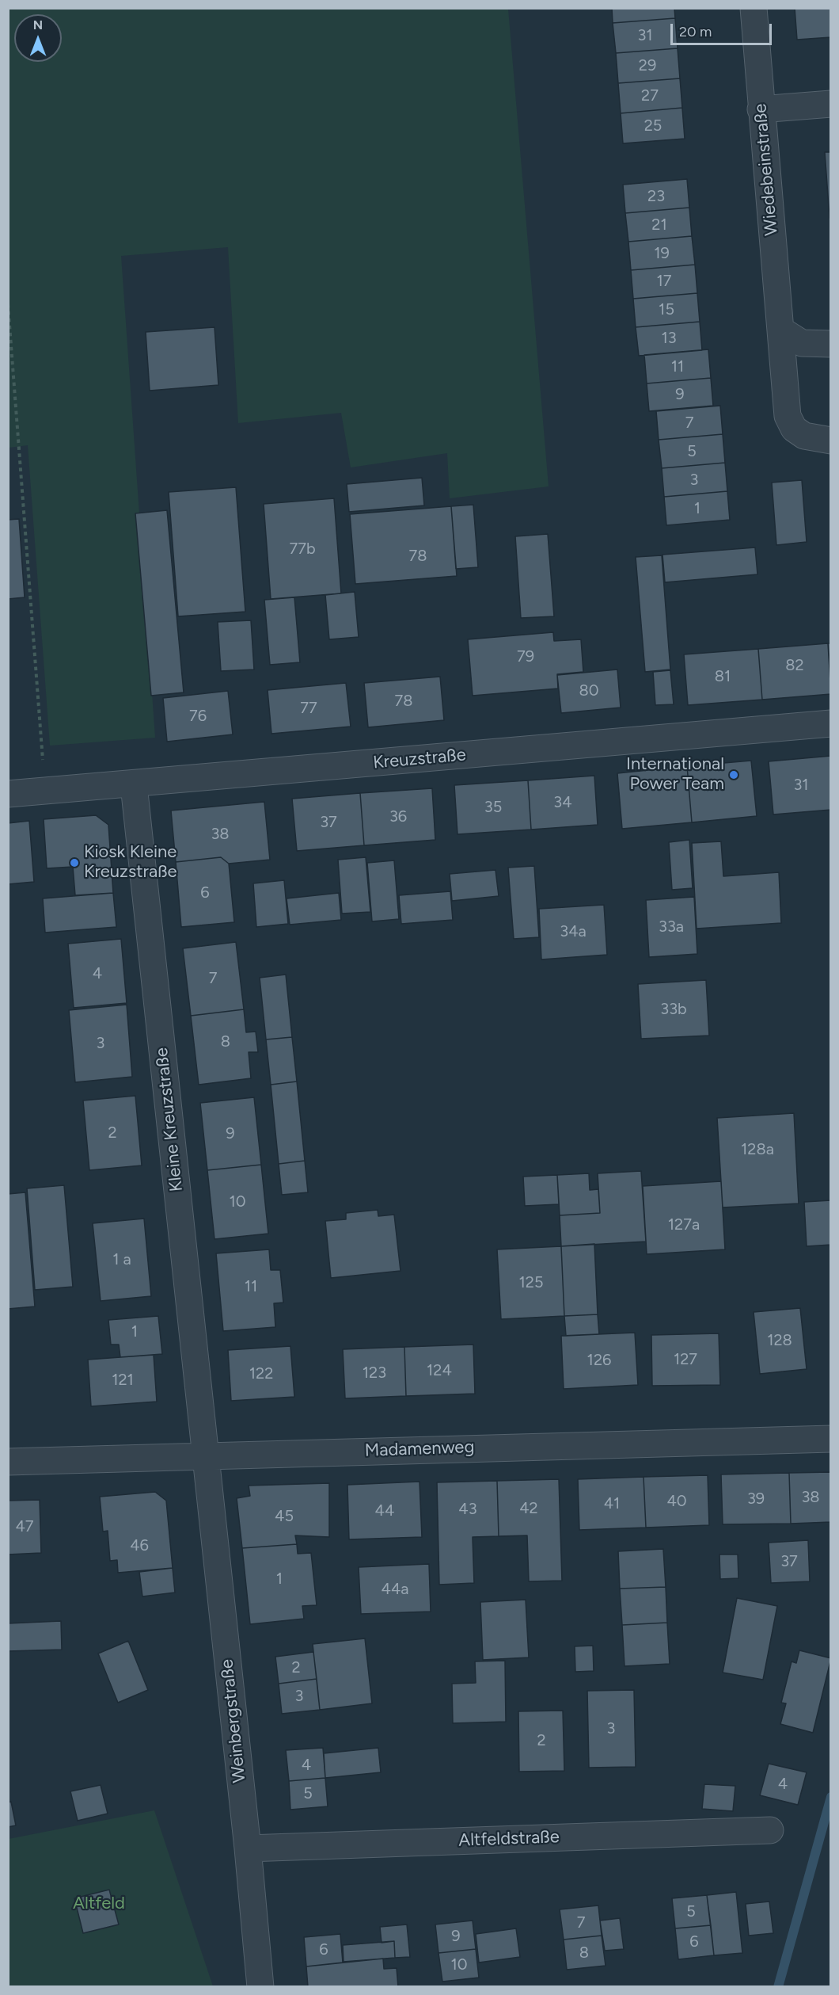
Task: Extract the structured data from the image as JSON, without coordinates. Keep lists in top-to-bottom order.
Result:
{
  "streets": {
    "street": [
      "Wiedebeinstraße",
      "Kreuzstraße",
      "Kleine Kreuzstraße",
      "Madamenweg",
      "Weinbergstraße",
      "Altfeldstraße"
    ]
  },
  "crossings": [
    ["Kreuzstraße", "Kleine Kreuzstraße"],
    ["Kleine Kreuzstraße", "Madamenweg"],
    ["Kleine Kreuzstraße", "Weinbergstraße"],
    ["Madamenweg", "Weinbergstraße"],
    ["Weinbergstraße", "Altfeldstraße"]
  ],
  "parks": ["Altfeld"],
  "places": ["International Power Team", "Kiosk Kleine Kreuzstraße"],
  "house_numbers": [
    "31",
    "29",
    "27",
    "25",
    "23",
    "21",
    "19",
    "17",
    "15",
    "13",
    "11",
    "9",
    "7",
    "5",
    "3",
    "1",
    "77b",
    "78",
    "79",
    "82",
    "81",
    "80",
    "78",
    "77",
    "76",
    "31",
    "34",
    "35",
    "36",
    "37",
    "38",
    "6",
    "33a",
    "34a",
    "4",
    "7",
    "33b",
    "8",
    "3",
    "2",
    "9",
    "128a",
    "10",
    "127a",
    "1 a",
    "125",
    "11",
    "1",
    "128",
    "127",
    "126",
    "124",
    "123",
    "122",
    "121",
    "38",
    "39",
    "40",
    "41",
    "42",
    "43",
    "44",
    "45",
    "47",
    "46",
    "37",
    "1",
    "44a",
    "2",
    "3",
    "3",
    "2",
    "4",
    "4",
    "5",
    "5",
    "7",
    "9",
    "6",
    "6",
    "8",
    "10"
  ],
  "scale_bar": "20 m",
  "north": "top"
}
